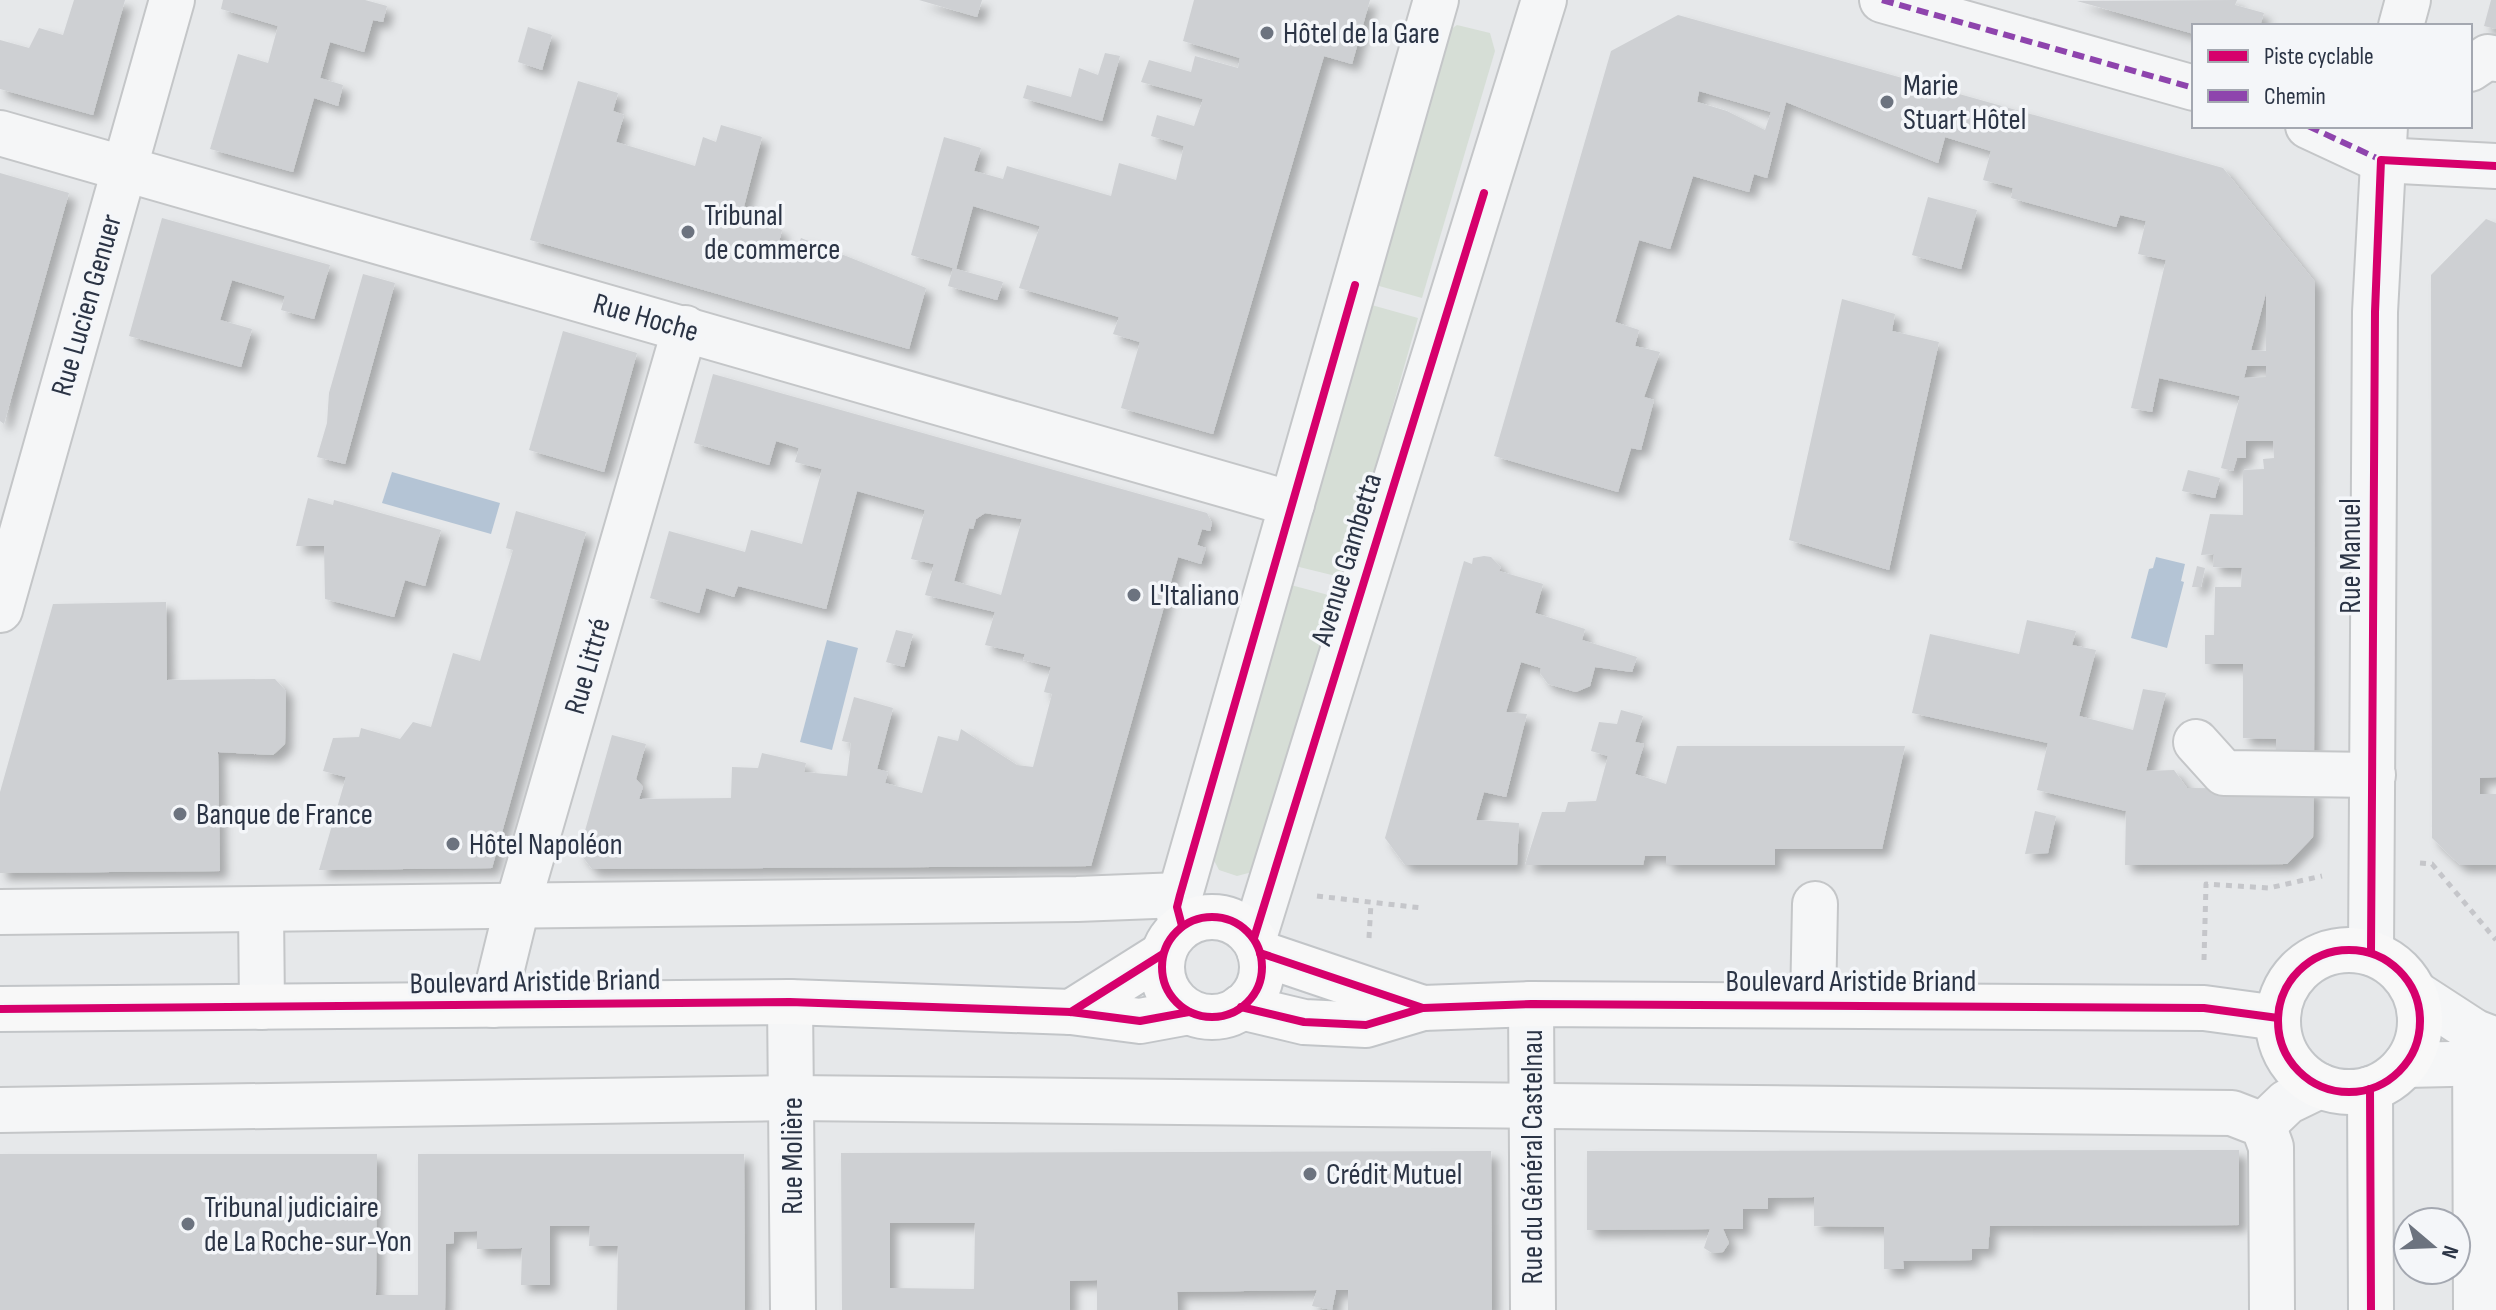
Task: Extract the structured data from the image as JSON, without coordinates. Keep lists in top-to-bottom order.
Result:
{
  "streets": {
    "main road": ["Boulevard Aristide Briand"],
    "street": [
      "Rue Lucien Genuer",
      "Rue Hoche",
      "Rue Manuel",
      "Avenue Gambetta",
      "Rue Littré",
      "Rue Molière",
      "Rue du Général Castelnau"
    ]
  },
  "crossings": [
    ["Rue Lucien Genuer", "Rue Hoche"],
    ["Rue Hoche", "Rue Littré"],
    ["Rue Manuel", "Boulevard Aristide Briand"],
    ["Avenue Gambetta", "Boulevard Aristide Briand"],
    ["Rue Littré", "Boulevard Aristide Briand"],
    ["Boulevard Aristide Briand", "Rue Molière"],
    ["Boulevard Aristide Briand", "Rue du Général Castelnau"]
  ],
  "places": [
    "Hôtel de la Gare",
    "Marie Stuart Hôtel",
    "Tribunal de commerce",
    "L'Italiano",
    "Banque de France",
    "Hôtel Napoléon",
    "Crédit Mutuel",
    "Tribunal judiciaire de La Roche-sur-Yon"
  ],
  "legend": ["Piste cyclable", "Chemin"],
  "north": "right"
}
